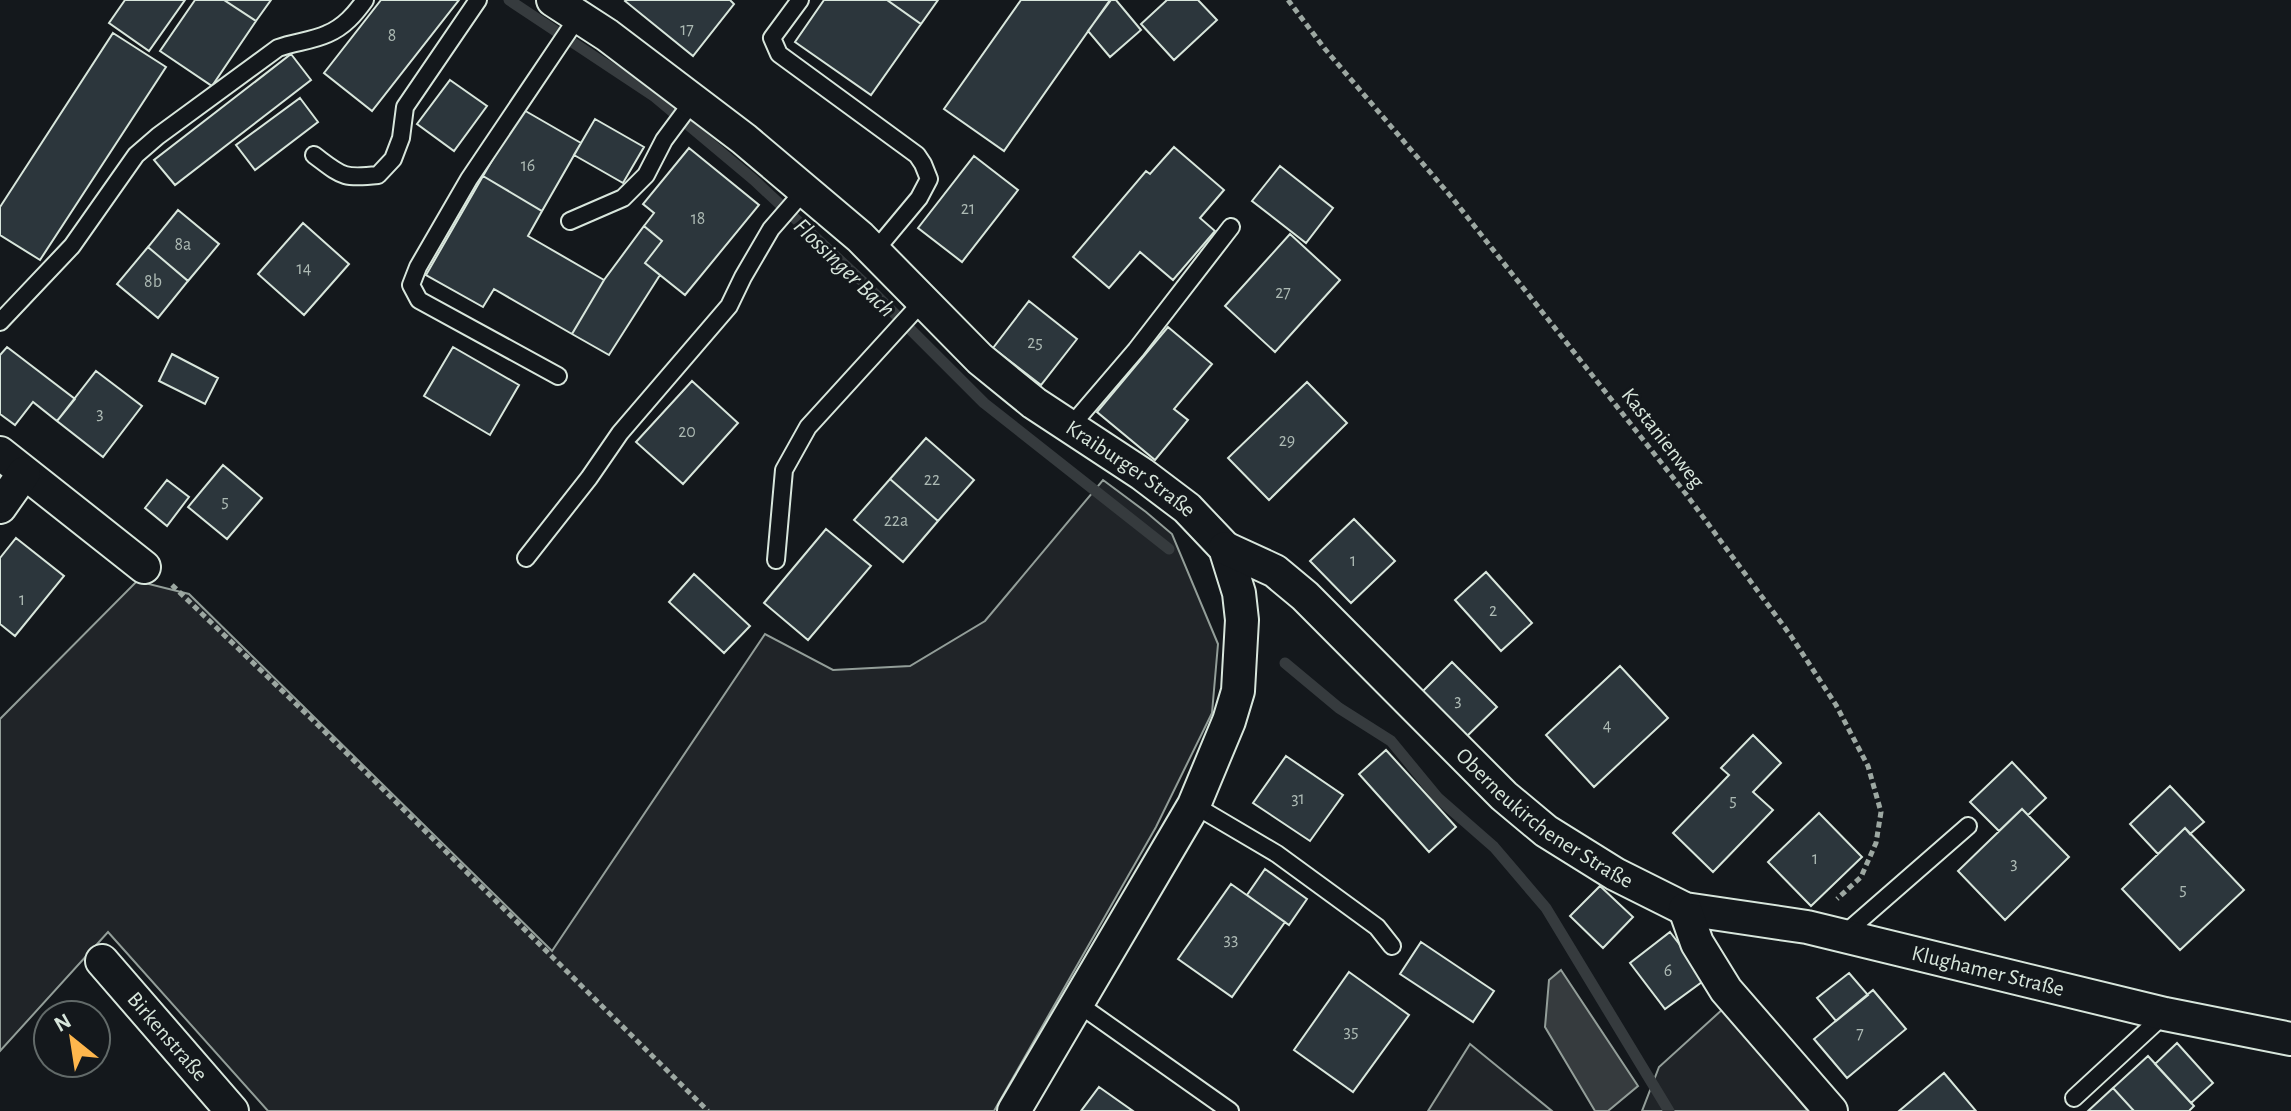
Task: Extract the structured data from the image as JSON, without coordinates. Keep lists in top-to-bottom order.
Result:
{
  "streets": {
    "street": [
      "Kraiburger Straße",
      "Oberneukirchener Straße",
      "Klughamer Straße",
      "Birkenstraße"
    ],
    "path": ["Kastanienweg"]
  },
  "crossings": [
    ["Kastanienweg", "Klughamer Straße"],
    ["Kraiburger Straße", "Oberneukirchener Straße"],
    ["Oberneukirchener Straße", "Klughamer Straße"]
  ],
  "water": ["Flossinger Bach"],
  "house_numbers": [
    "17",
    "8",
    "16",
    "21",
    "18",
    "8a",
    "14",
    "8b",
    "27",
    "25",
    "3",
    "20",
    "29",
    "22",
    "5",
    "22a",
    "1",
    "1",
    "2",
    "3",
    "4",
    "31",
    "5",
    "1",
    "3",
    "5",
    "33",
    "6",
    "35",
    "7"
  ],
  "north": "top left"
}
